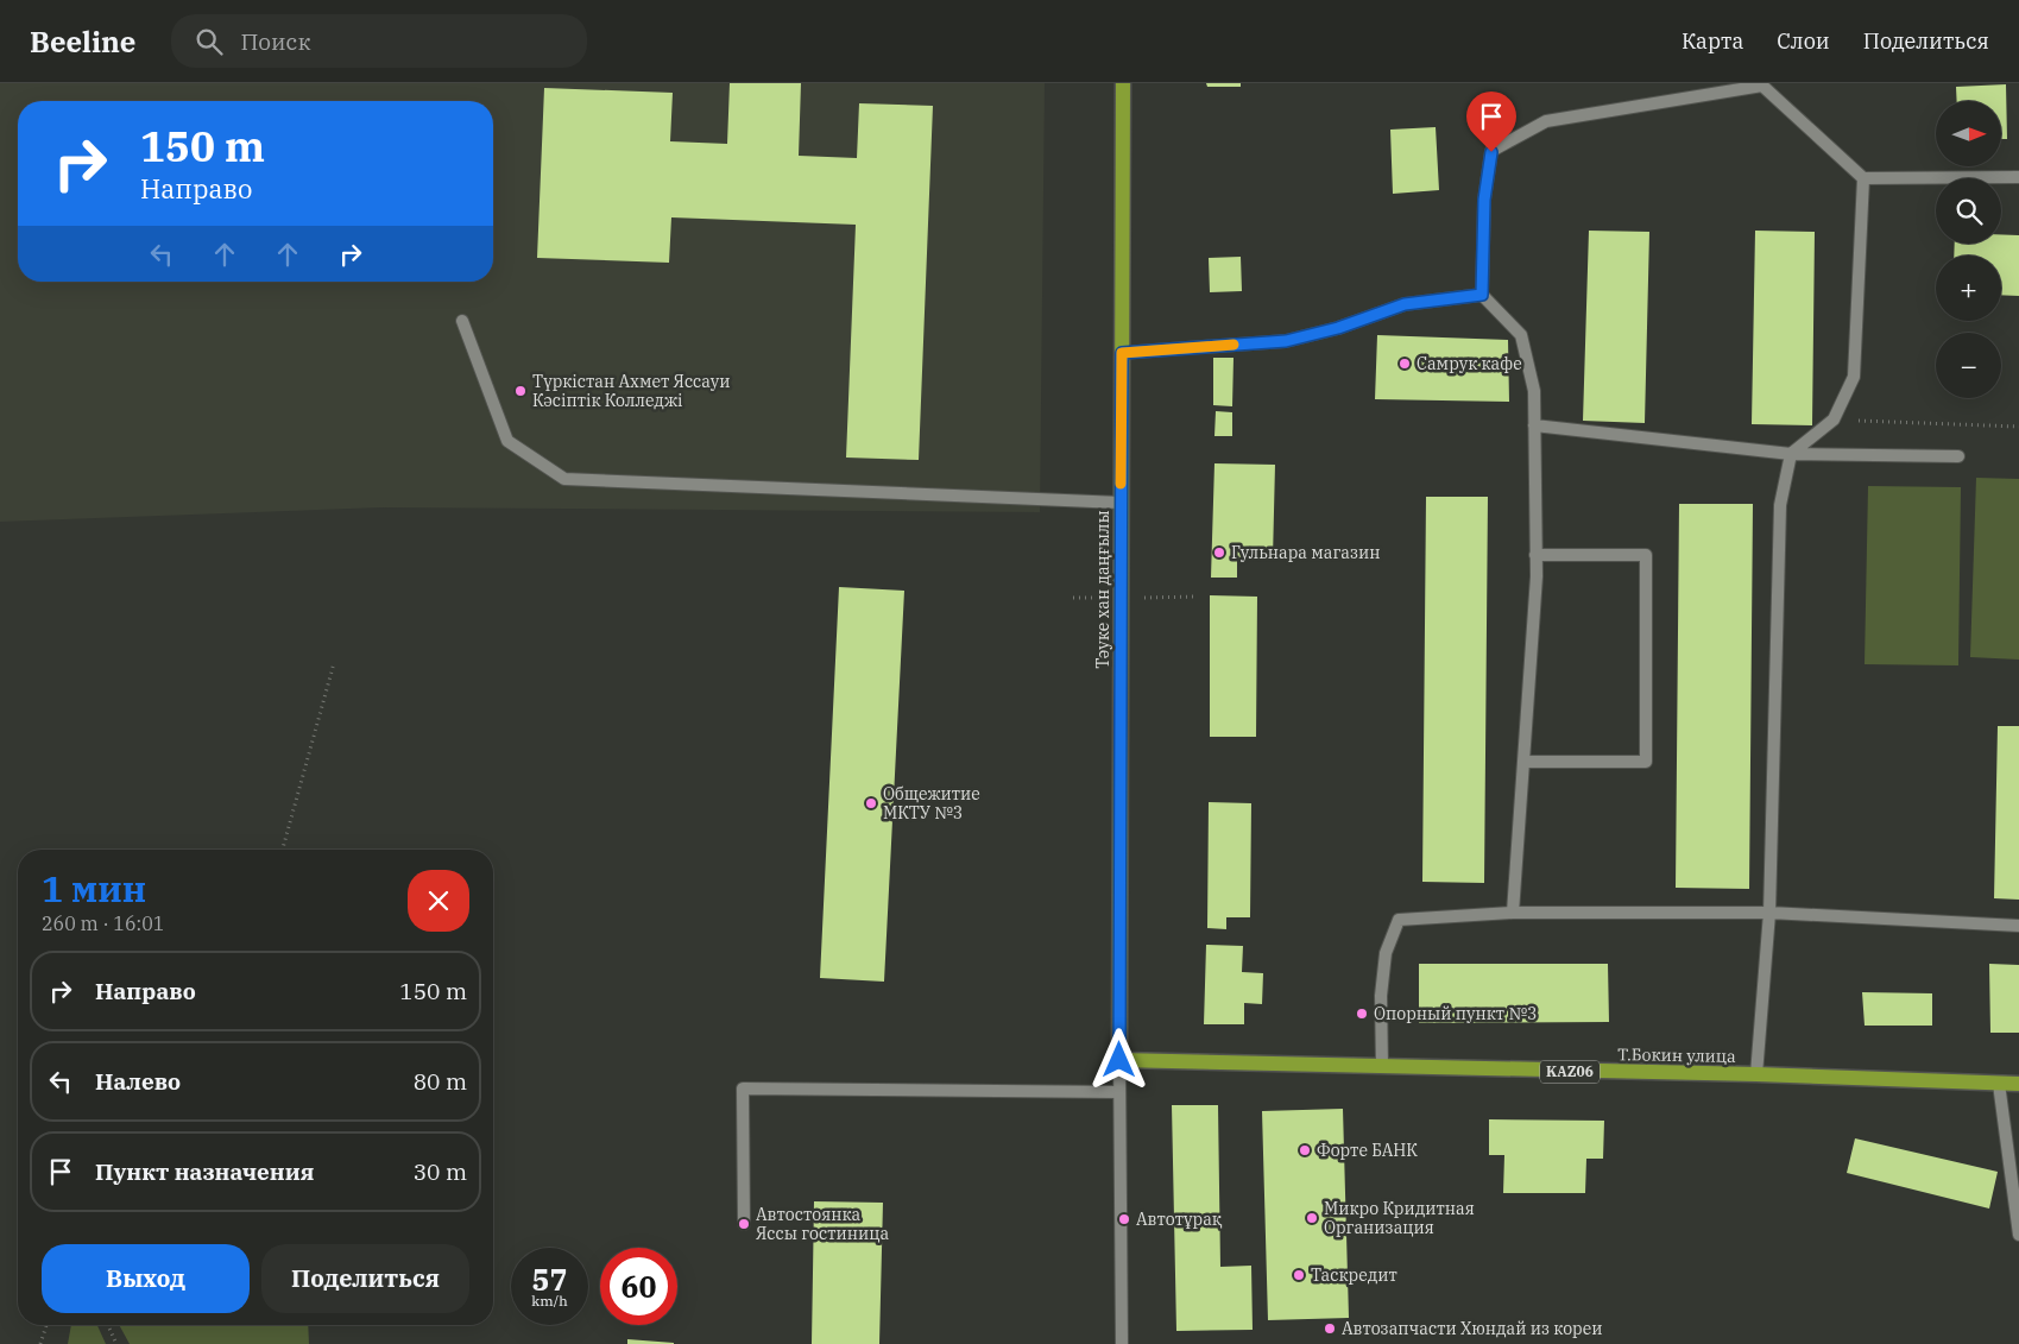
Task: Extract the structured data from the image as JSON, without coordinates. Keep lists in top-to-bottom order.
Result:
{
  "streets": {
    "main road": ["Тәуке хан даңғылы", "Т.Бокин улица", "KАZ06"]
  },
  "crossings": [
    ["Тәуке хан даңғылы", "Т.Бокин улица"]
  ],
  "places": [
    "Самрук кафе",
    "Түркістан Ахмет Яссауи Кәсіптік Колледжі",
    "Гульнара магазин",
    "Общежитие МКТУ №3",
    "Опорный пункт №3",
    "Форте БАНК",
    "Микро Кридитная Организация",
    "Автотұрақ",
    "Автостоянка Яссы гостиница",
    "Таскредит",
    "Автозапчасти Хюндай из кореи"
  ],
  "north": "right",
  "page": {
    "header": "Beeline",
    "search": "Поиск",
    "nav": ["Карта", "Слои", "Поделиться"],
    "map_buttons": ["+", "−"],
    "turn": ["150 m", "Направо"],
    "heading": ["1 мин", "260 m · 16:01"],
    "list": [
      {
        "name": "Направо",
        "value": "150 m"
      },
      {
        "name": "Налево",
        "value": "80 m"
      },
      {
        "name": "Пункт назначения",
        "value": "30 m"
      }
    ],
    "buttons": ["Выход", "Поделиться"],
    "speed": "57 km/h",
    "limit": "60"
  }
}
